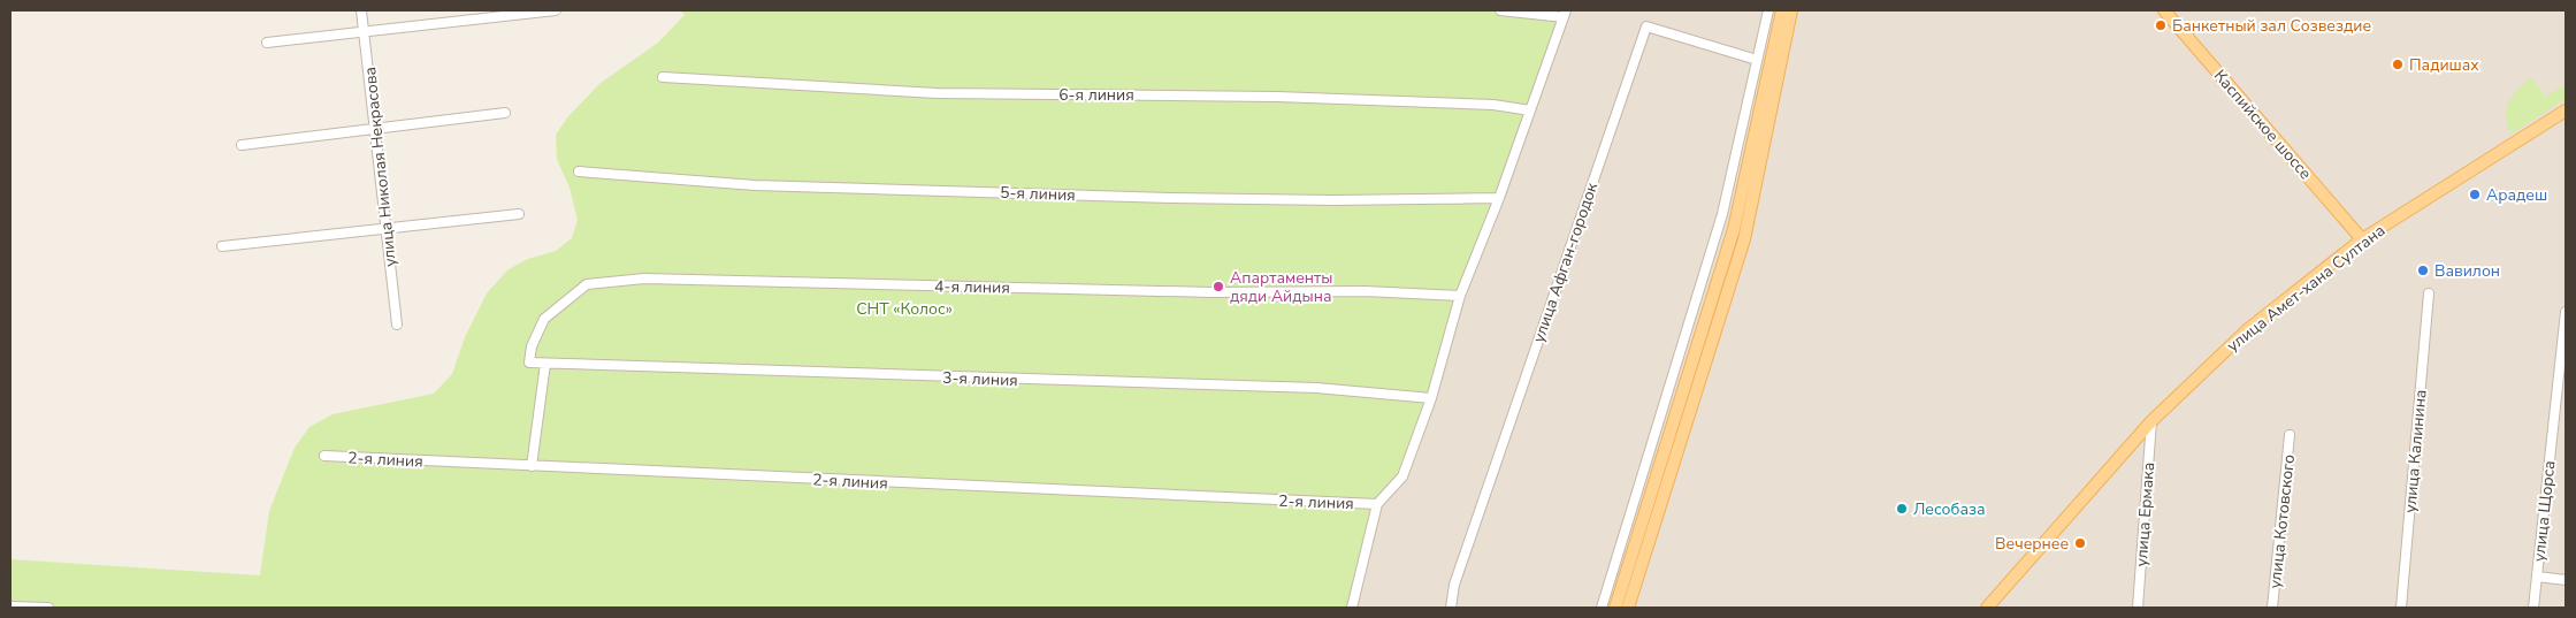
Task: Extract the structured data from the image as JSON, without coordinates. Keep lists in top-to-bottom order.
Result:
{
  "streets": {
    "main road": ["Каспийское шоссе", "улица Амет-хана Султана"],
    "street": [
      "6-я линия",
      "улица Николая Некрасова",
      "5-я линия",
      "улица Афган-городок",
      "4-я линия",
      "3-я линия",
      "улица Калинина",
      "2-я линия",
      "улица Щорса",
      "улица Ермака",
      "улица Котовского"
    ]
  },
  "crossings": [
    ["Каспийское шоссе", "улица Амет-хана Султана"],
    ["4-я линия", "3-я линия"],
    ["улица Амет-хана Султана", "улица Ермака"]
  ],
  "parks": ["СНТ «Колос»"],
  "places": [
    "Банкетный зал Созвездие",
    "Падишах",
    "Арадеш",
    "Вавилон",
    "Апартаменты дяди Айдына",
    "Лесобаза",
    "Вечернее"
  ]
}
